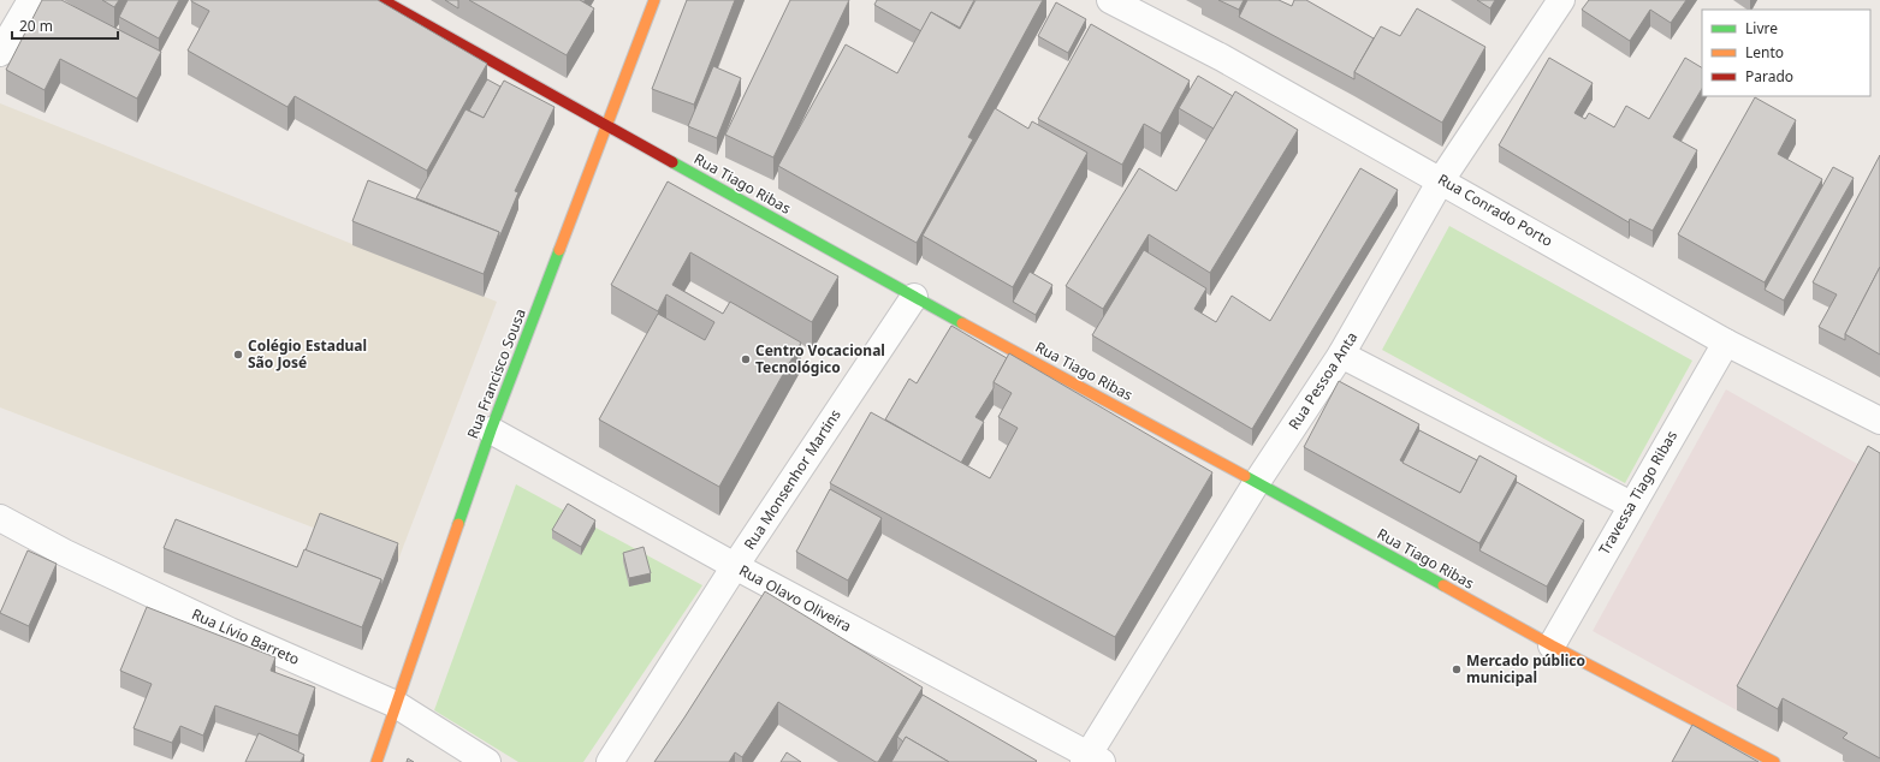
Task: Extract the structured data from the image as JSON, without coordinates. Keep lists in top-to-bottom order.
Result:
{
  "streets": {
    "street": [
      "Rua Tiago Ribas",
      "Rua Conrado Porto",
      "Rua Francisco Sousa",
      "Rua Pessoa Anta",
      "Rua Monsenhor Martins",
      "Travessa Tiago Ribas",
      "Rua Olavo Oliveira",
      "Rua Lívio Barreto"
    ]
  },
  "crossings": [
    ["Rua Tiago Ribas", "Rua Francisco Sousa"],
    ["Rua Tiago Ribas", "Rua Pessoa Anta"],
    ["Rua Tiago Ribas", "Rua Monsenhor Martins"],
    ["Rua Tiago Ribas", "Travessa Tiago Ribas"],
    ["Rua Conrado Porto", "Rua Pessoa Anta"],
    ["Rua Conrado Porto", "Travessa Tiago Ribas"],
    ["Rua Francisco Sousa", "Rua Olavo Oliveira"],
    ["Rua Francisco Sousa", "Rua Lívio Barreto"],
    ["Rua Pessoa Anta", "Rua Olavo Oliveira"],
    ["Rua Monsenhor Martins", "Rua Olavo Oliveira"]
  ],
  "places": ["Colégio Estadual São José", "Centro Vocacional Tecnológico", "Mercado público municipal"],
  "legend": ["Livre", "Lento", "Parado"],
  "scale_bar": "20 m"
}
